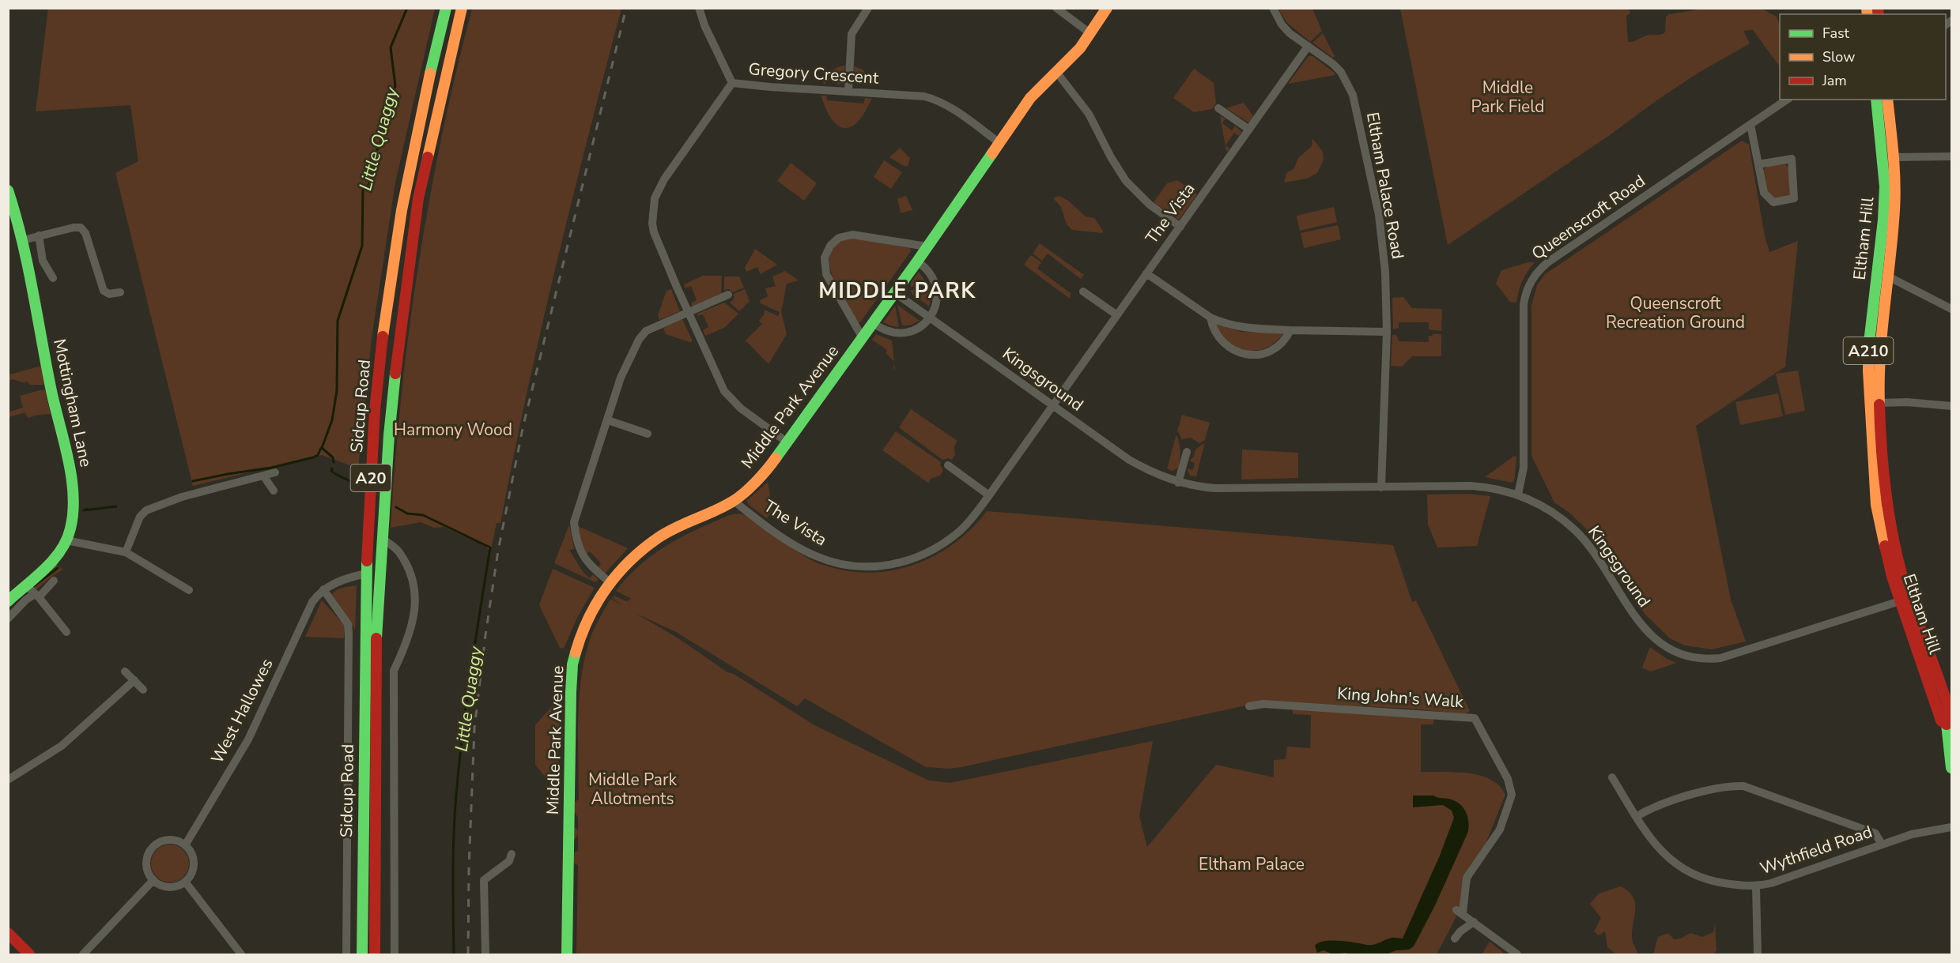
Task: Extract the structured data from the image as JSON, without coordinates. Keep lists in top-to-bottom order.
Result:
{
  "streets": {
    "main road": [
      "Eltham Hill",
      "A210",
      "Mottingham Lane",
      "Sidcup Road",
      "Middle Park Avenue",
      "A20"
    ],
    "street": [
      "Gregory Crescent",
      "Eltham Palace Road",
      "The Vista",
      "Queenscroft Road",
      "Kingsground",
      "King John's Walk",
      "West Hallowes",
      "Wythfield Road"
    ]
  },
  "crossings": [
    ["Gregory Crescent", "Middle Park Avenue"],
    ["Eltham Palace Road", "The Vista"],
    ["Eltham Palace Road", "Kingsground"],
    ["The Vista", "Kingsground"],
    ["The Vista", "Middle Park Avenue"],
    ["Queenscroft Road", "Kingsground"],
    ["Eltham Hill", "A210"],
    ["Eltham Hill", "Kingsground"],
    ["Kingsground", "Middle Park Avenue"],
    ["Sidcup Road", "West Hallowes"]
  ],
  "districts": ["MIDDLE PARK"],
  "water": ["Little Quaggy"],
  "parks": [
    "Middle Park Field",
    "Queenscroft Recreation Ground",
    "Harmony Wood",
    "Middle Park Allotments",
    "Eltham Palace"
  ],
  "legend": ["Fast", "Slow", "Jam"]
}
